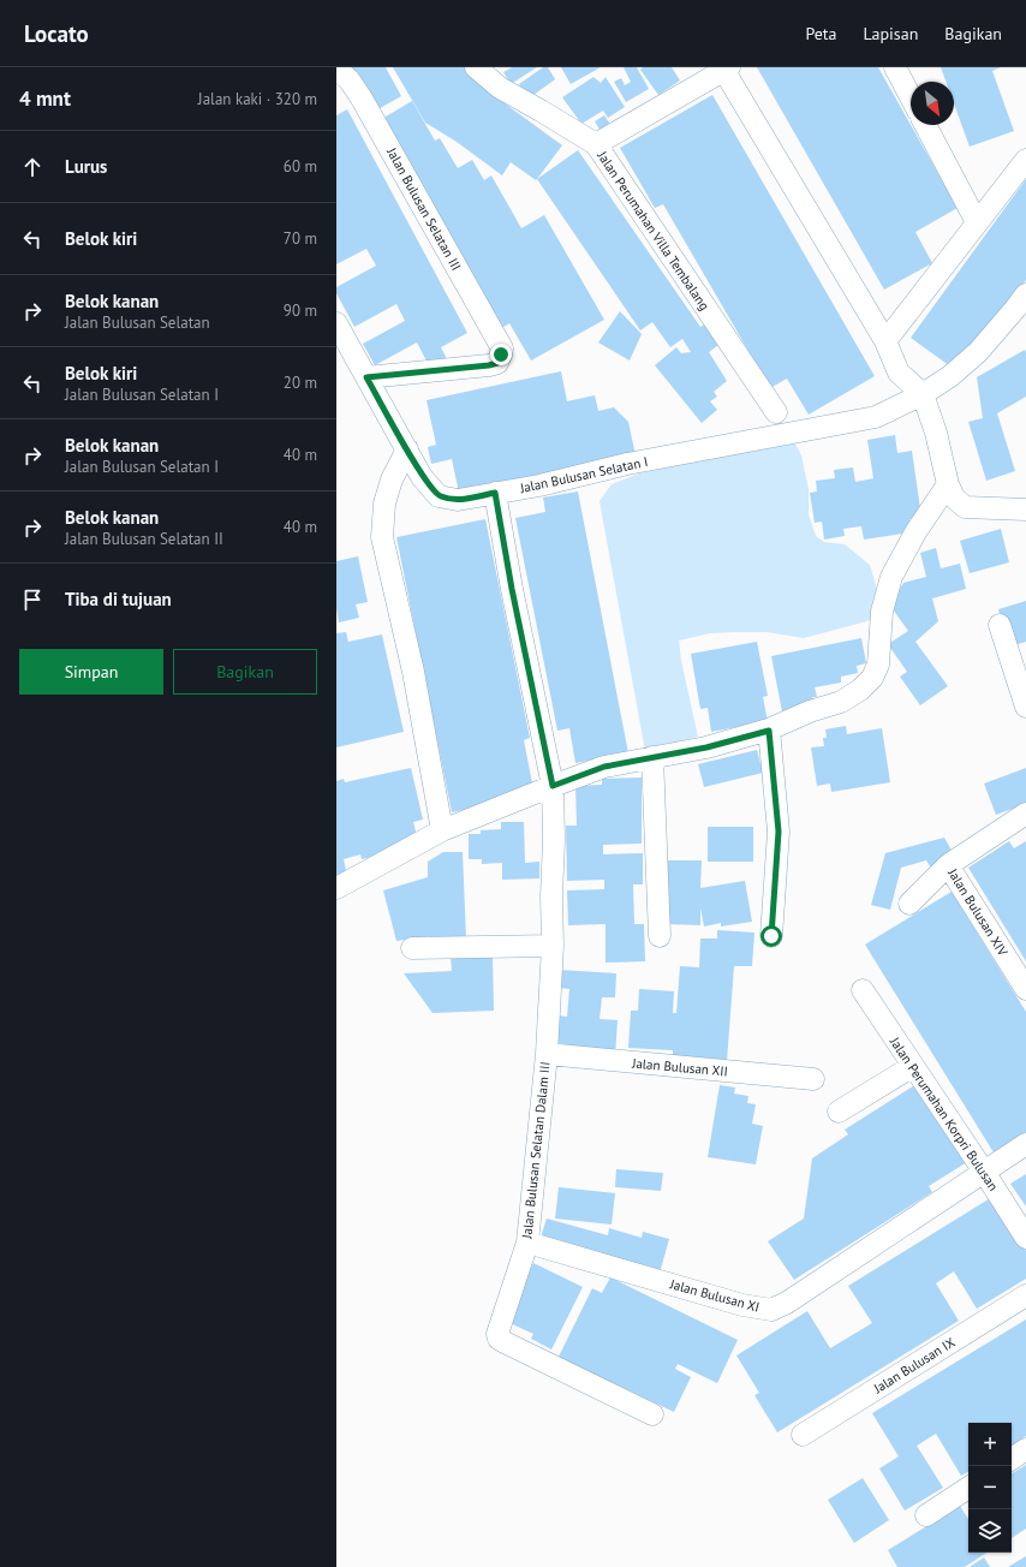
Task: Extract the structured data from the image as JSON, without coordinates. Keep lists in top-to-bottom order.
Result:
{
  "streets": {
    "street": [
      "Jalan Bulusan Selatan III",
      "Jalan Perumahan Villa Tembalang",
      "Jalan Bulusan Selatan I",
      "Jalan Bulusan XIV",
      "Jalan Bulusan XII",
      "Jalan Perumahan Korpri Bulusan",
      "Jalan Bulusan Selatan Dalam III",
      "Jalan Bulusan XI",
      "Jalan Bulusan IX"
    ]
  },
  "crossings": [
    ["Jalan Bulusan Selatan III", "Jalan Bulusan Selatan I"],
    ["Jalan Bulusan Selatan I", "Jalan Bulusan Selatan Dalam III"],
    ["Jalan Bulusan XII", "Jalan Bulusan Selatan Dalam III"],
    ["Jalan Perumahan Korpri Bulusan", "Jalan Bulusan XI"],
    ["Jalan Bulusan Selatan Dalam III", "Jalan Bulusan XI"]
  ],
  "north": "bottom right",
  "page": {
    "header": "Locato",
    "nav": ["Peta", "Lapisan", "Bagikan"],
    "heading": ["4 mnt", "Jalan kaki · 320 m"],
    "list": [
      ["Lurus", "60 m"],
      ["Belok kiri", "70 m"],
      ["Belok kanan", "Jalan Bulusan Selatan", "90 m"],
      ["Belok kiri", "Jalan Bulusan Selatan I", "20 m"],
      ["Belok kanan", "Jalan Bulusan Selatan I", "40 m"],
      ["Belok kanan", "Jalan Bulusan Selatan II", "40 m"],
      "Tiba di tujuan"
    ],
    "buttons": ["Simpan", "Bagikan"],
    "map_buttons": ["+", "−"]
  }
}
